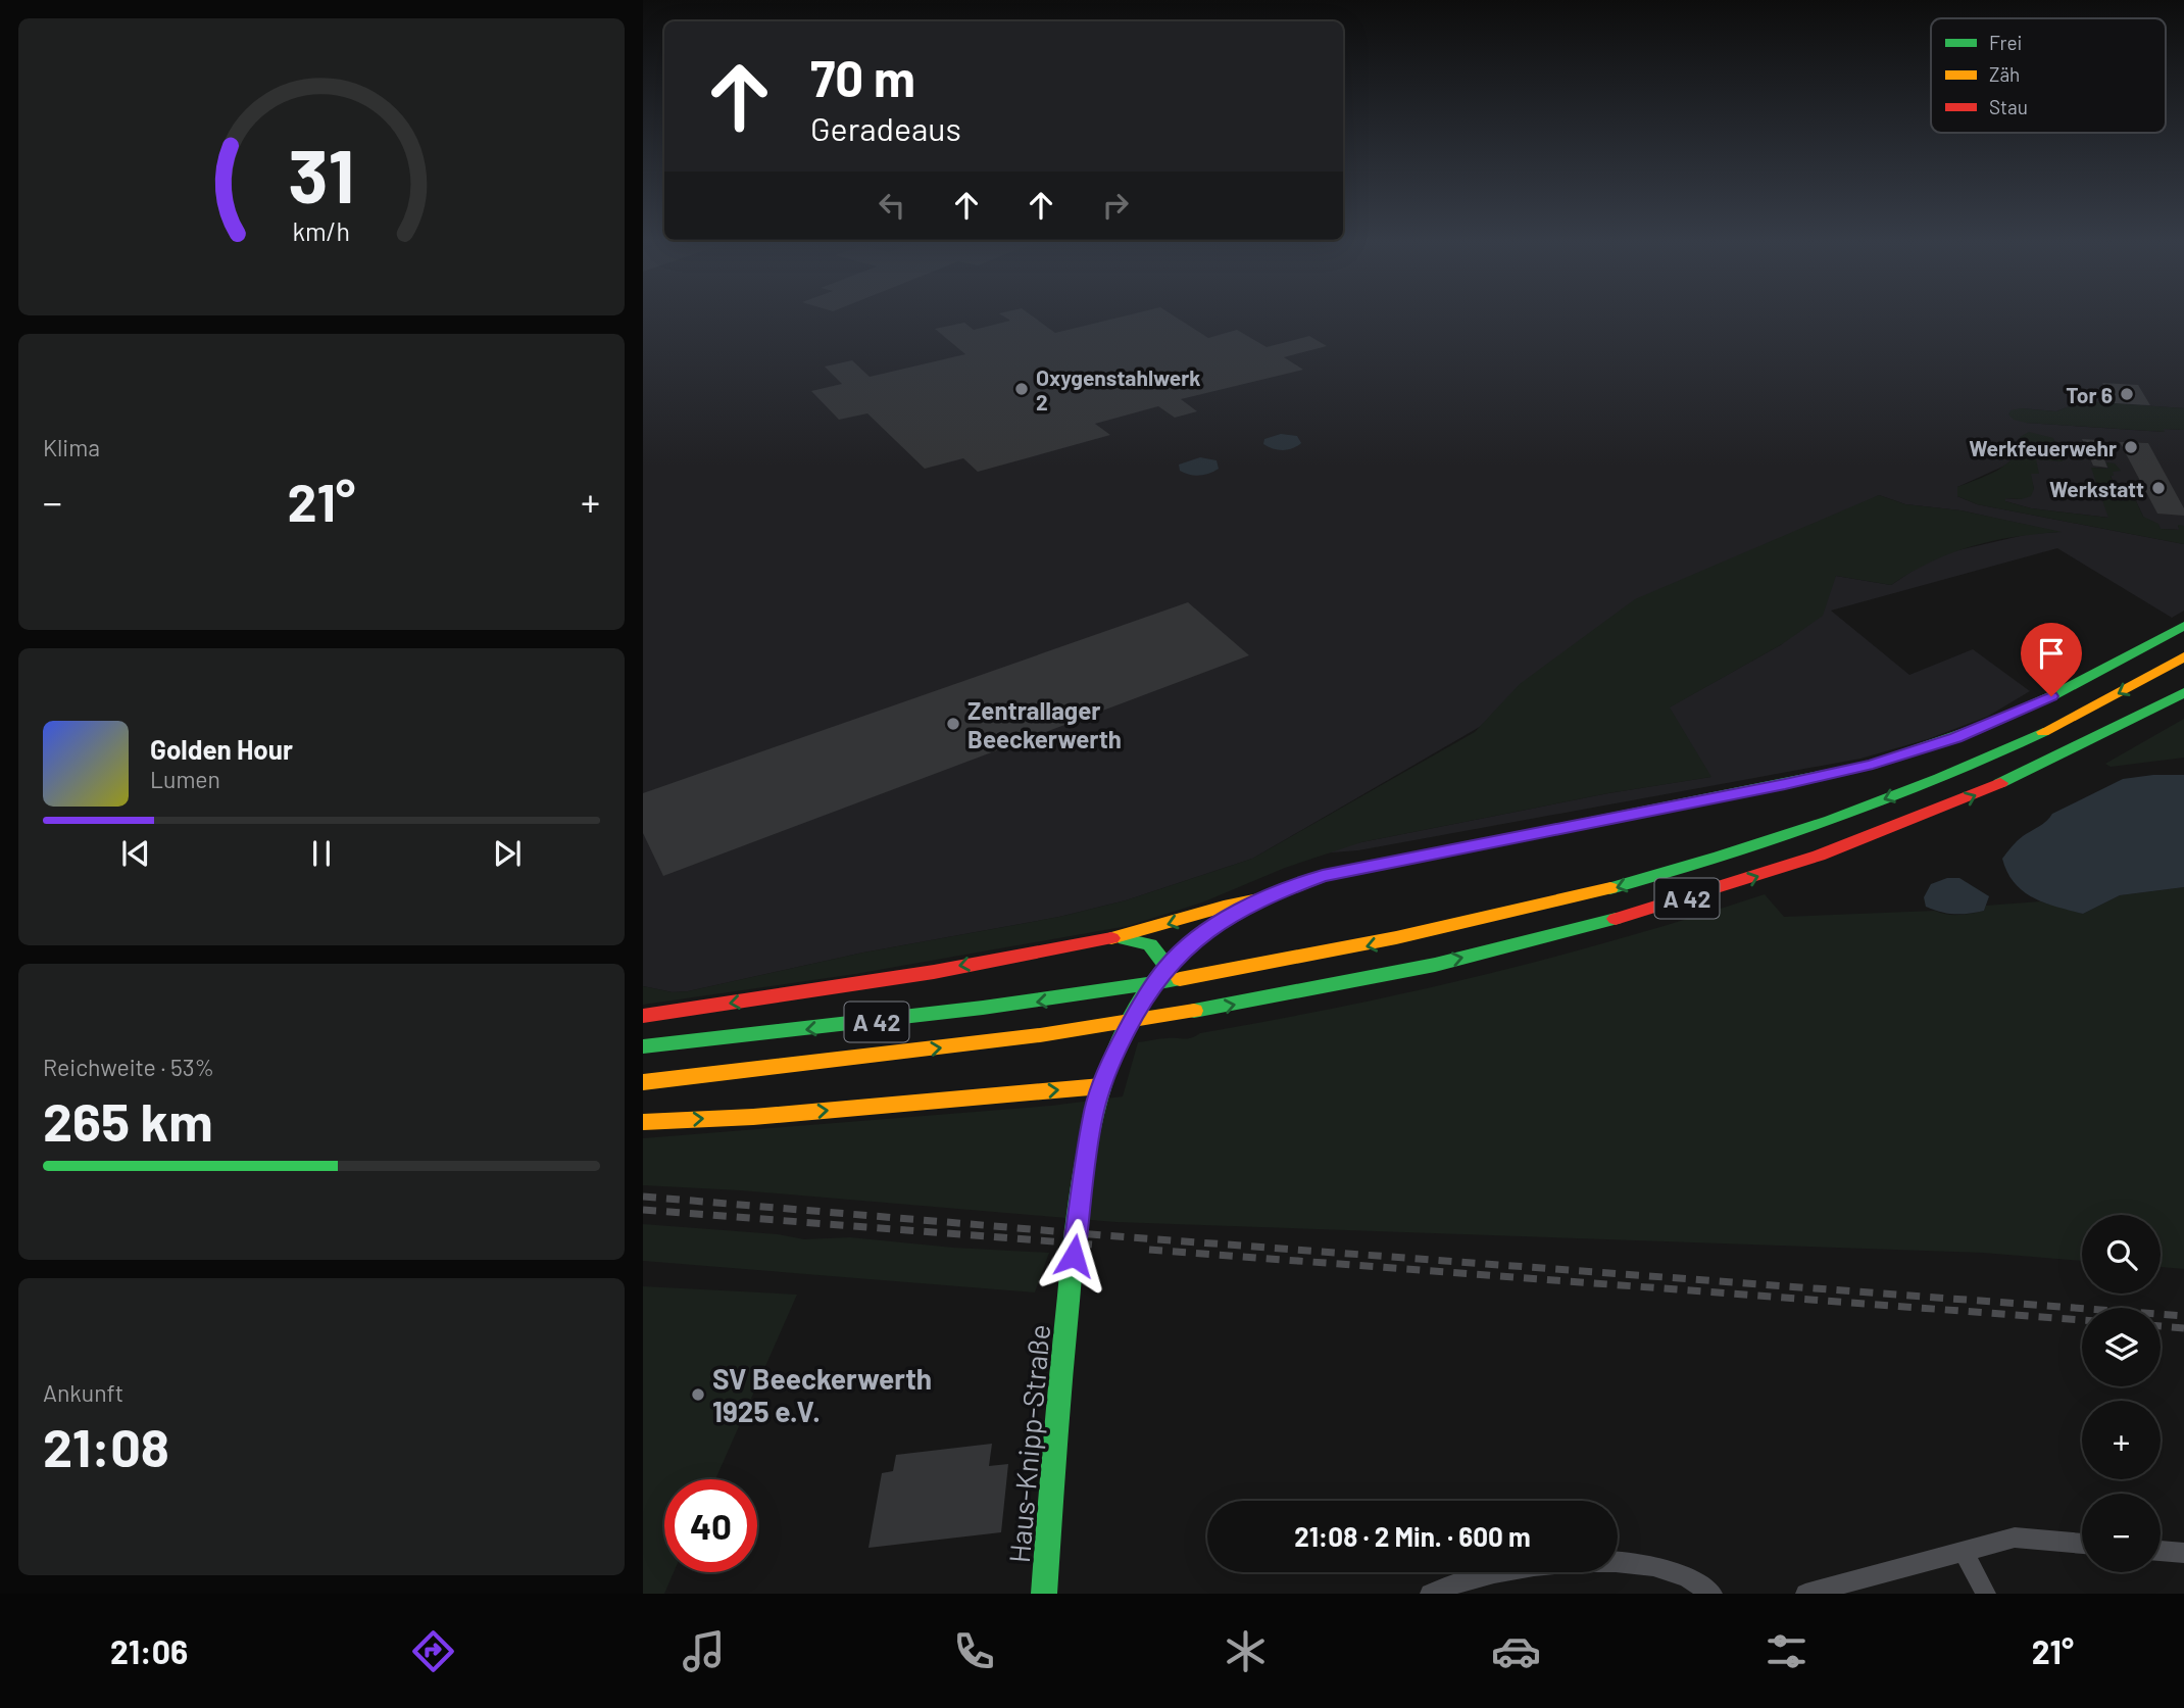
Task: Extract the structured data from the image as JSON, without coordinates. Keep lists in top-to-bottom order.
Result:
{
  "streets": {
    "main road": ["A 42", "Haus-Knipp-Straße"]
  },
  "places": [
    "Oxygenstahlwerk 2",
    "Tor 6",
    "Werkfeuerwehr",
    "Werkstatt",
    "Zentrallager Beeckerwerth",
    "SV Beeckerwerth 1925 e.V."
  ],
  "legend": ["Frei", "Zäh", "Stau"],
  "page": {
    "turn": ["70 m", "Geradeaus"],
    "tile": [
      "Klima",
      ["Reichweite · 53%", "265 km"],
      ["Ankunft", "21:08"]
    ],
    "heat": ["−", "21°", "+"],
    "song": ["Golden Hour", "Lumen"],
    "map_buttons": ["+", "−"],
    "limit": "40",
    "trip": "21:08 · 2 Min. · 600 m",
    "tabs": ["21:06", "21°"],
    "gauge": ["31", "km/h"]
  }
}
